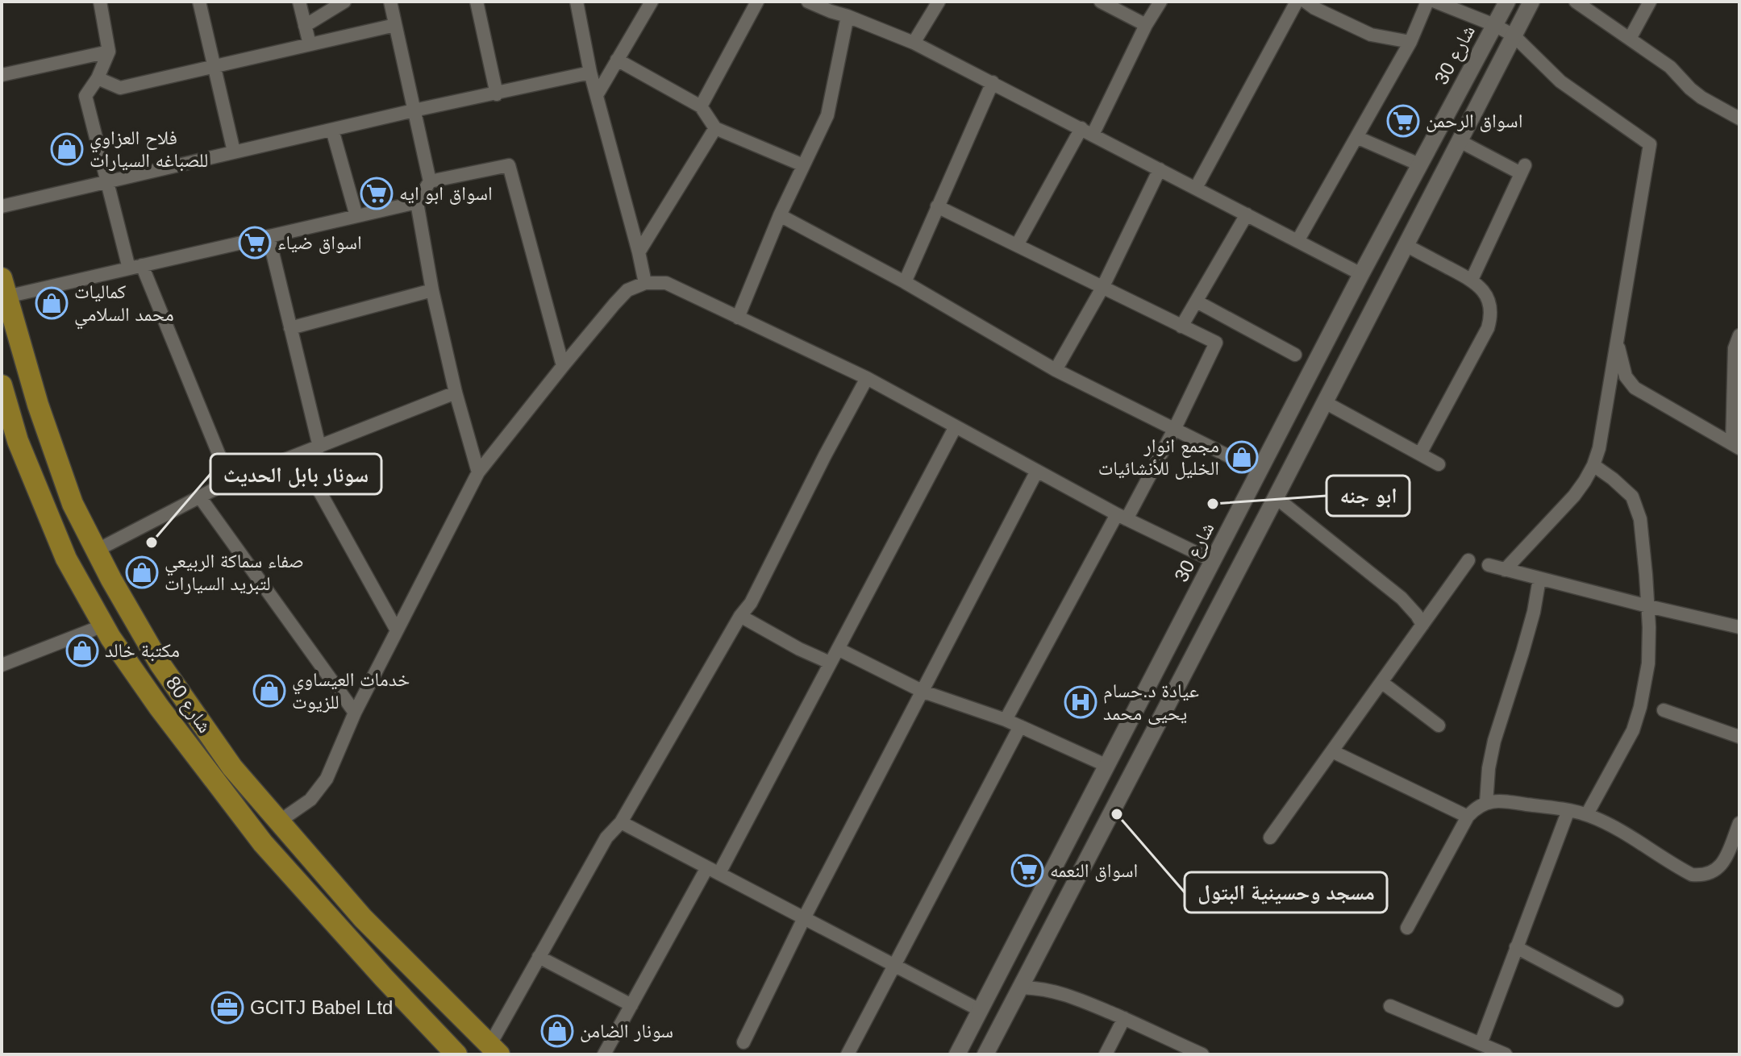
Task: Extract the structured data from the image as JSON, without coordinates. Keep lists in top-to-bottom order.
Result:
{
  "streets": {
    "main road": ["شارع 80"],
    "street": ["شارع 30"]
  },
  "places": {
    "supermarket": [
      "اسواق الرحمن",
      "اسواق ابو ايه",
      "اسواق ضياء",
      "اسواق النعمه"
    ],
    "shop": [
      "فلاح العزاوي للصباغه السيارات",
      "كماليات محمد السلامي",
      "مجمع انوار الخليل للأنشائيات",
      "صفاء سماكة الربيعي لتبريد السيارات",
      "مكتبة خالد",
      "خدمات العيساوي للزيوت",
      "سونار الضامن"
    ],
    "other": ["ابو جنه", "سونار بابل الحديث", "مسجد وحسينية البتول"],
    "hospital": ["عيادة د.حسام يحيى محمد"],
    "office": ["GCITJ Babel Ltd"]
  }
}
